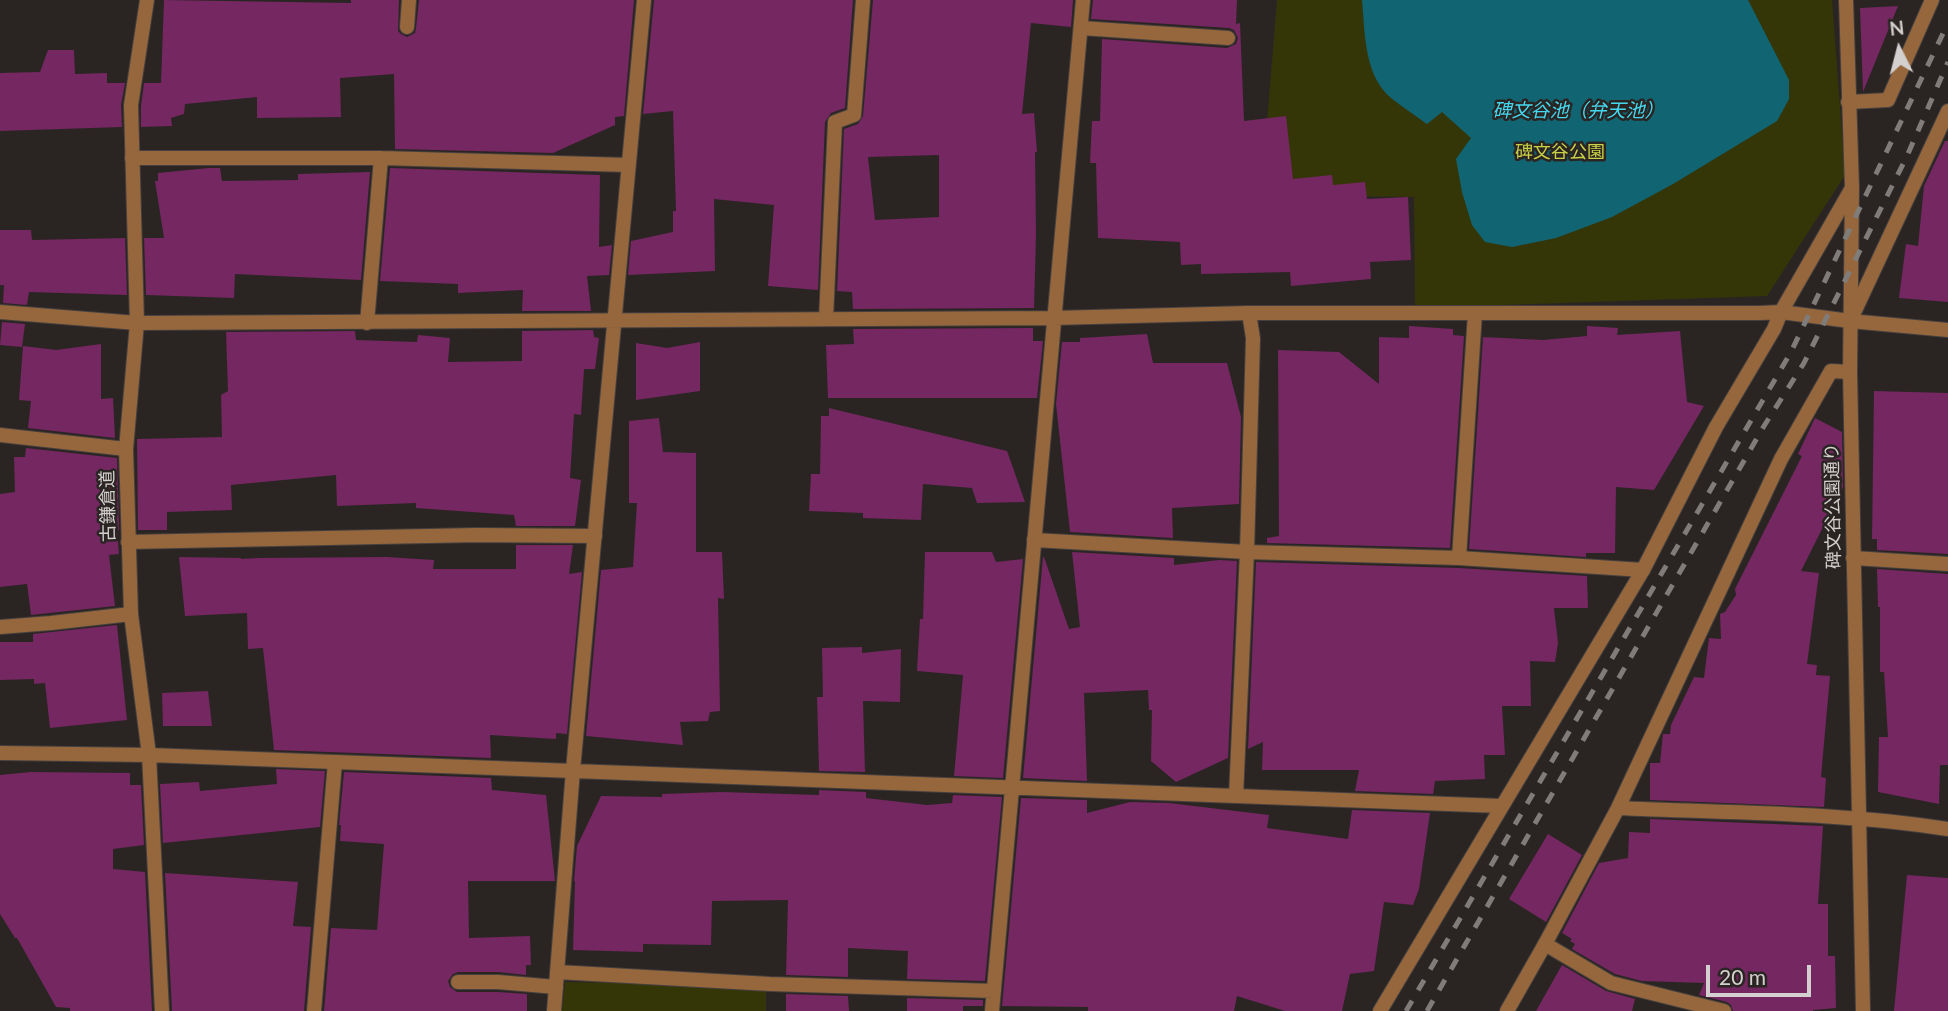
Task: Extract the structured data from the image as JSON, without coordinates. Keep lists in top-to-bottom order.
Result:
{
  "streets": {
    "street": ["古鎌倉道", "碑文谷公園通り"]
  },
  "water": ["碑文谷池（弁天池）"],
  "parks": ["碑文谷公園"],
  "scale_bar": "20 m",
  "north": "top"
}
